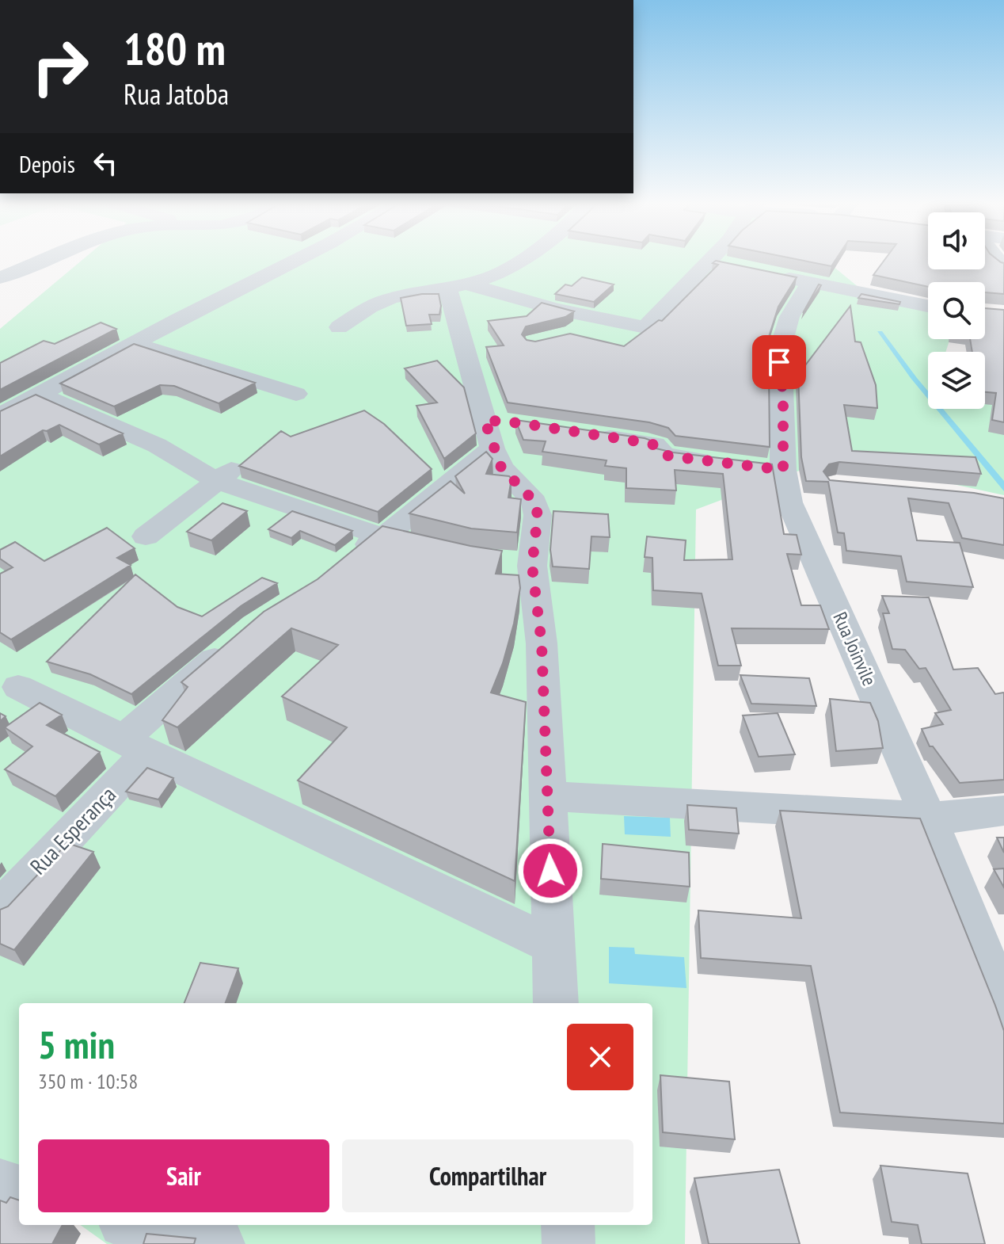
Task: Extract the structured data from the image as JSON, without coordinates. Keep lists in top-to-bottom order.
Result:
{
  "streets": {
    "street": ["Rua Joinvile", "Rua Esperança"]
  },
  "page": {
    "turn": ["180 m", "Rua Jatoba"],
    "then": "Depois",
    "heading": ["5 min", "350 m · 10:58"],
    "buttons": ["Sair", "Compartilhar"]
  }
}
